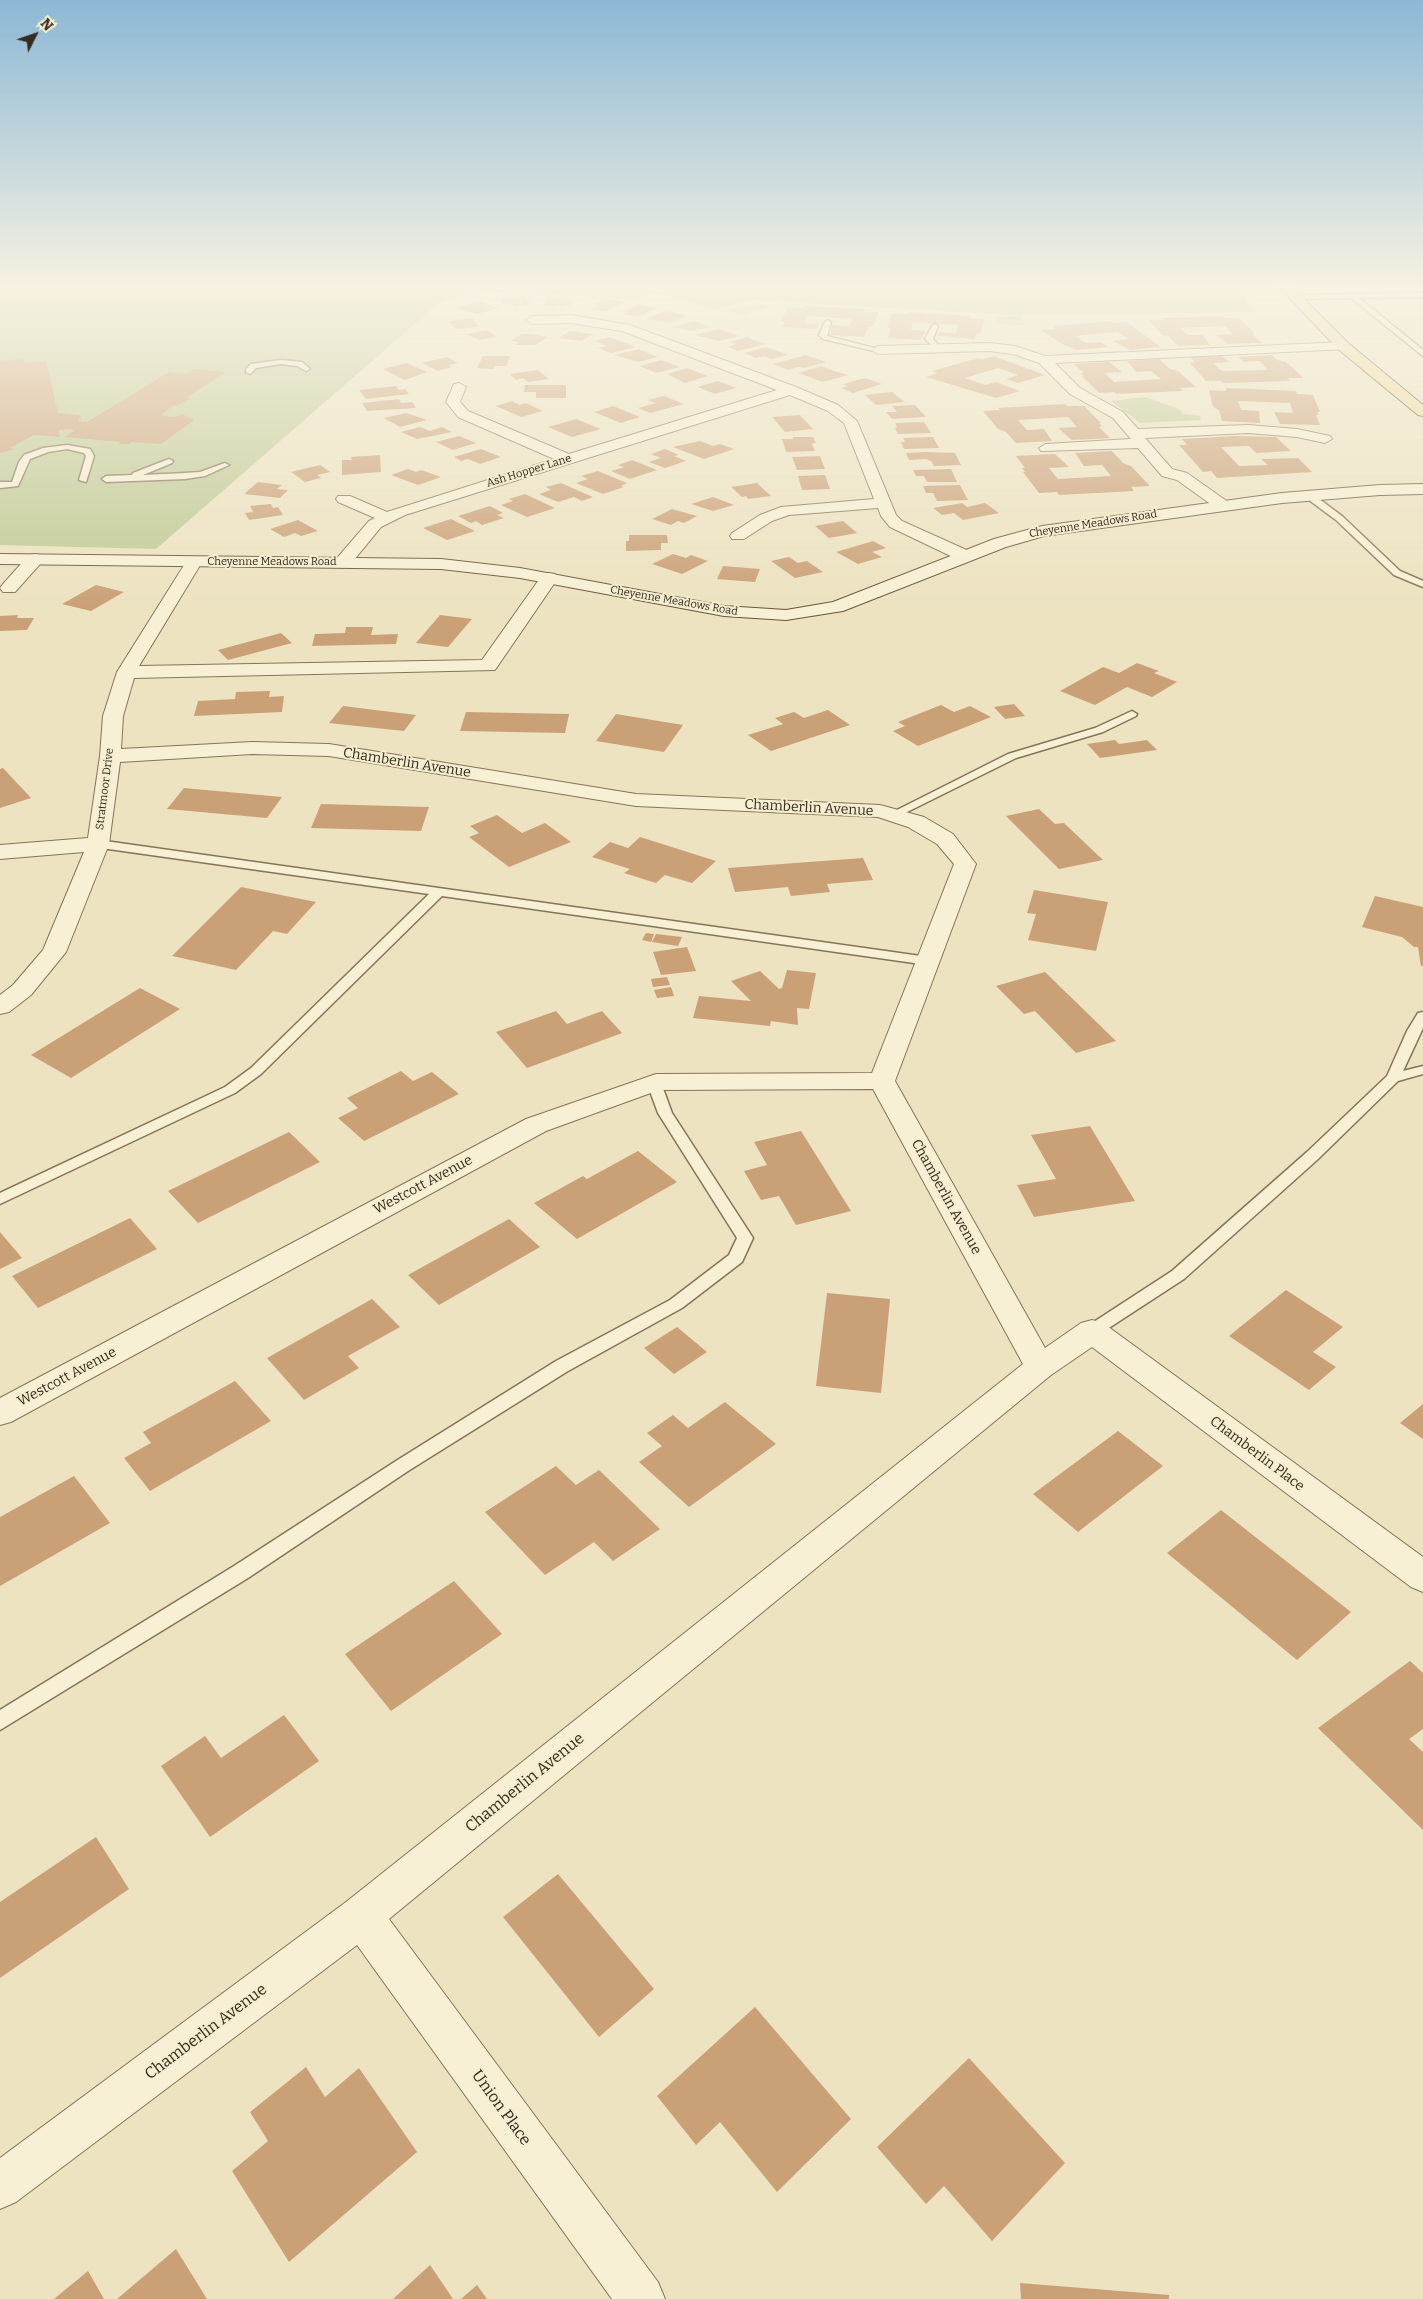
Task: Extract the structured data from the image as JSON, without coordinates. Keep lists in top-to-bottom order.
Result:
{
  "streets": {
    "street": [
      "Ash Hopper Lane",
      "Cheyenne Meadows Road",
      "Chamberlin Avenue",
      "Stratmoor Drive",
      "Westcott Avenue",
      "Chamberlin Place",
      "Union Place"
    ]
  },
  "crossings": [
    ["Ash Hopper Lane", "Cheyenne Meadows Road"],
    ["Cheyenne Meadows Road", "Stratmoor Drive"],
    ["Chamberlin Avenue", "Stratmoor Drive"],
    ["Chamberlin Avenue", "Westcott Avenue"],
    ["Chamberlin Avenue", "Chamberlin Place"],
    ["Chamberlin Avenue", "Union Place"]
  ],
  "north": "top right"
}
